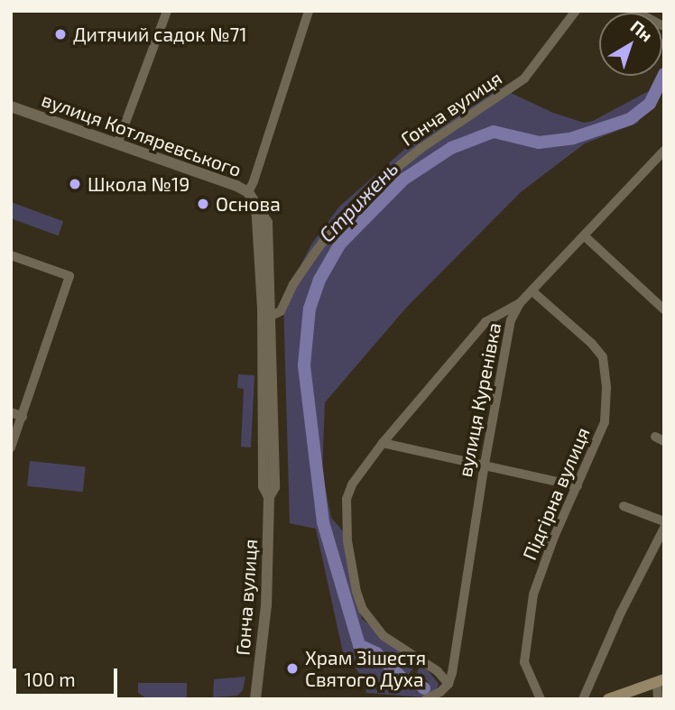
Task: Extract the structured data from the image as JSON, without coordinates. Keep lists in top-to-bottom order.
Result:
{
  "streets": {
    "street": [
      "Гонча вулиця",
      "вулиця Котляревського",
      "вулиця Куренівка",
      "Підгірна вулиця"
    ]
  },
  "crossings": [
    ["Гонча вулиця", "вулиця Котляревського"],
    ["вулиця Куренівка", "Підгірна вулиця"]
  ],
  "water": ["Стрижень"],
  "places": [
    "Дитячий садок №71",
    "Школа №19",
    "Основа",
    "Храм Зішестя Святого Духа"
  ],
  "scale_bar": "100 m",
  "north": "top right"
}
